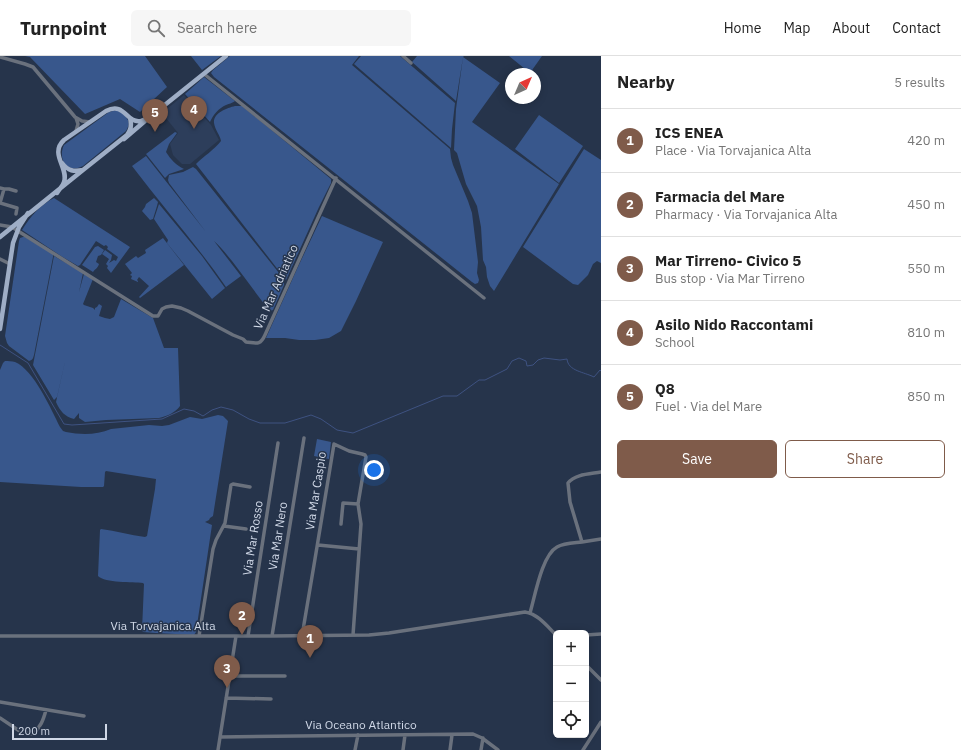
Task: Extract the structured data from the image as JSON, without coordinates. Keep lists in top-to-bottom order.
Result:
{
  "streets": {
    "street": [
      "Via Mar Adriatico",
      "Via Mar Caspio",
      "Via Mar Nero",
      "Via Mar Rosso",
      "Via Torvajanica Alta",
      "Via Oceano Atlantico"
    ]
  },
  "crossings": [
    ["Via Mar Caspio", "Via Torvajanica Alta"],
    ["Via Mar Nero", "Via Torvajanica Alta"],
    ["Via Mar Rosso", "Via Torvajanica Alta"]
  ],
  "scale_bar": "200 m",
  "north": "top right",
  "page": {
    "header": "Turnpoint",
    "search": "Search here",
    "nav": [
      "Home",
      "Map",
      "About",
      "Contact"
    ],
    "heading": ["Nearby", "5 results"],
    "pins": [
      "4",
      "5",
      "2",
      "1",
      "3"
    ],
    "list": [
      {
        "mark": "1",
        "name": "ICS ENEA",
        "note": "Place · Via Torvajanica Alta",
        "value": "420 m"
      },
      {
        "mark": "2",
        "name": "Farmacia del Mare",
        "note": "Pharmacy · Via Torvajanica Alta",
        "value": "450 m"
      },
      {
        "mark": "3",
        "name": "Mar Tirreno- Civico 5",
        "note": "Bus stop · Via Mar Tirreno",
        "value": "550 m"
      },
      {
        "mark": "4",
        "name": "Asilo Nido Raccontami",
        "note": "School",
        "value": "810 m"
      },
      {
        "mark": "5",
        "name": "Q8",
        "note": "Fuel · Via del Mare",
        "value": "850 m"
      }
    ],
    "buttons": ["Save", "Share"],
    "map_buttons": ["+", "−"],
    "scale": "200 m"
  }
}
